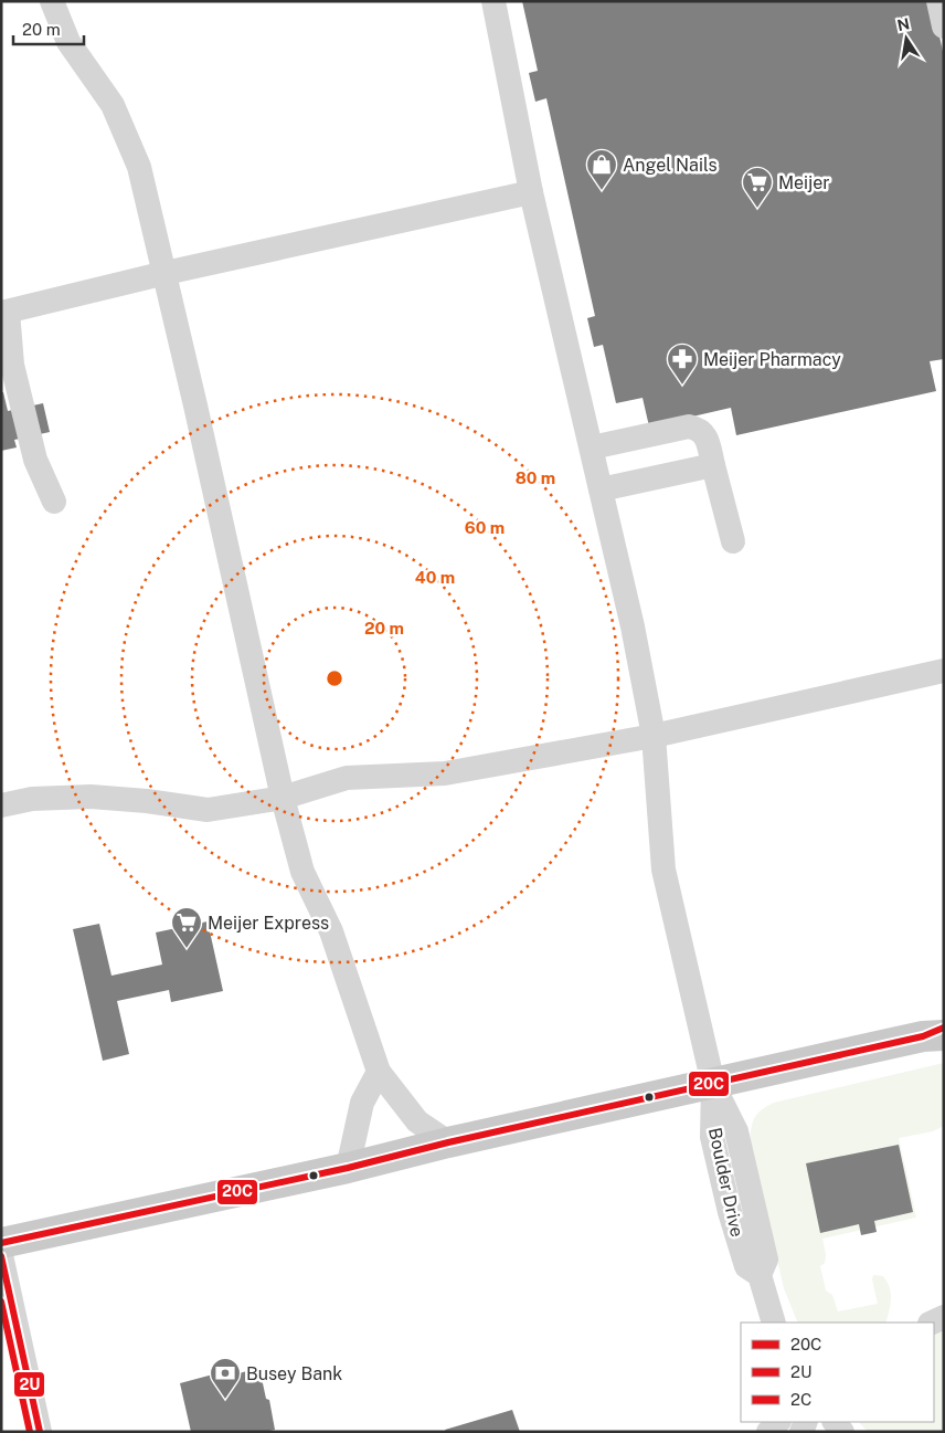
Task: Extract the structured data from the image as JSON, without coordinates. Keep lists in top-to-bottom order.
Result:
{
  "streets": {
    "street": ["Boulder Drive"]
  },
  "places": {
    "shop": ["Angel Nails"],
    "supermarket": ["Meijer", "Meijer Express"],
    "pharmacy": ["Meijer Pharmacy"],
    "bank": ["Busey Bank"]
  },
  "lines": ["transit line 20C", "transit line 2U", "transit line 2C"],
  "legend": ["20C", "2U", "2C"],
  "scale_bar": "20 m",
  "north": "top",
  "rings": [
    "80 m",
    "60 m",
    "40 m",
    "20 m"
  ]
}
